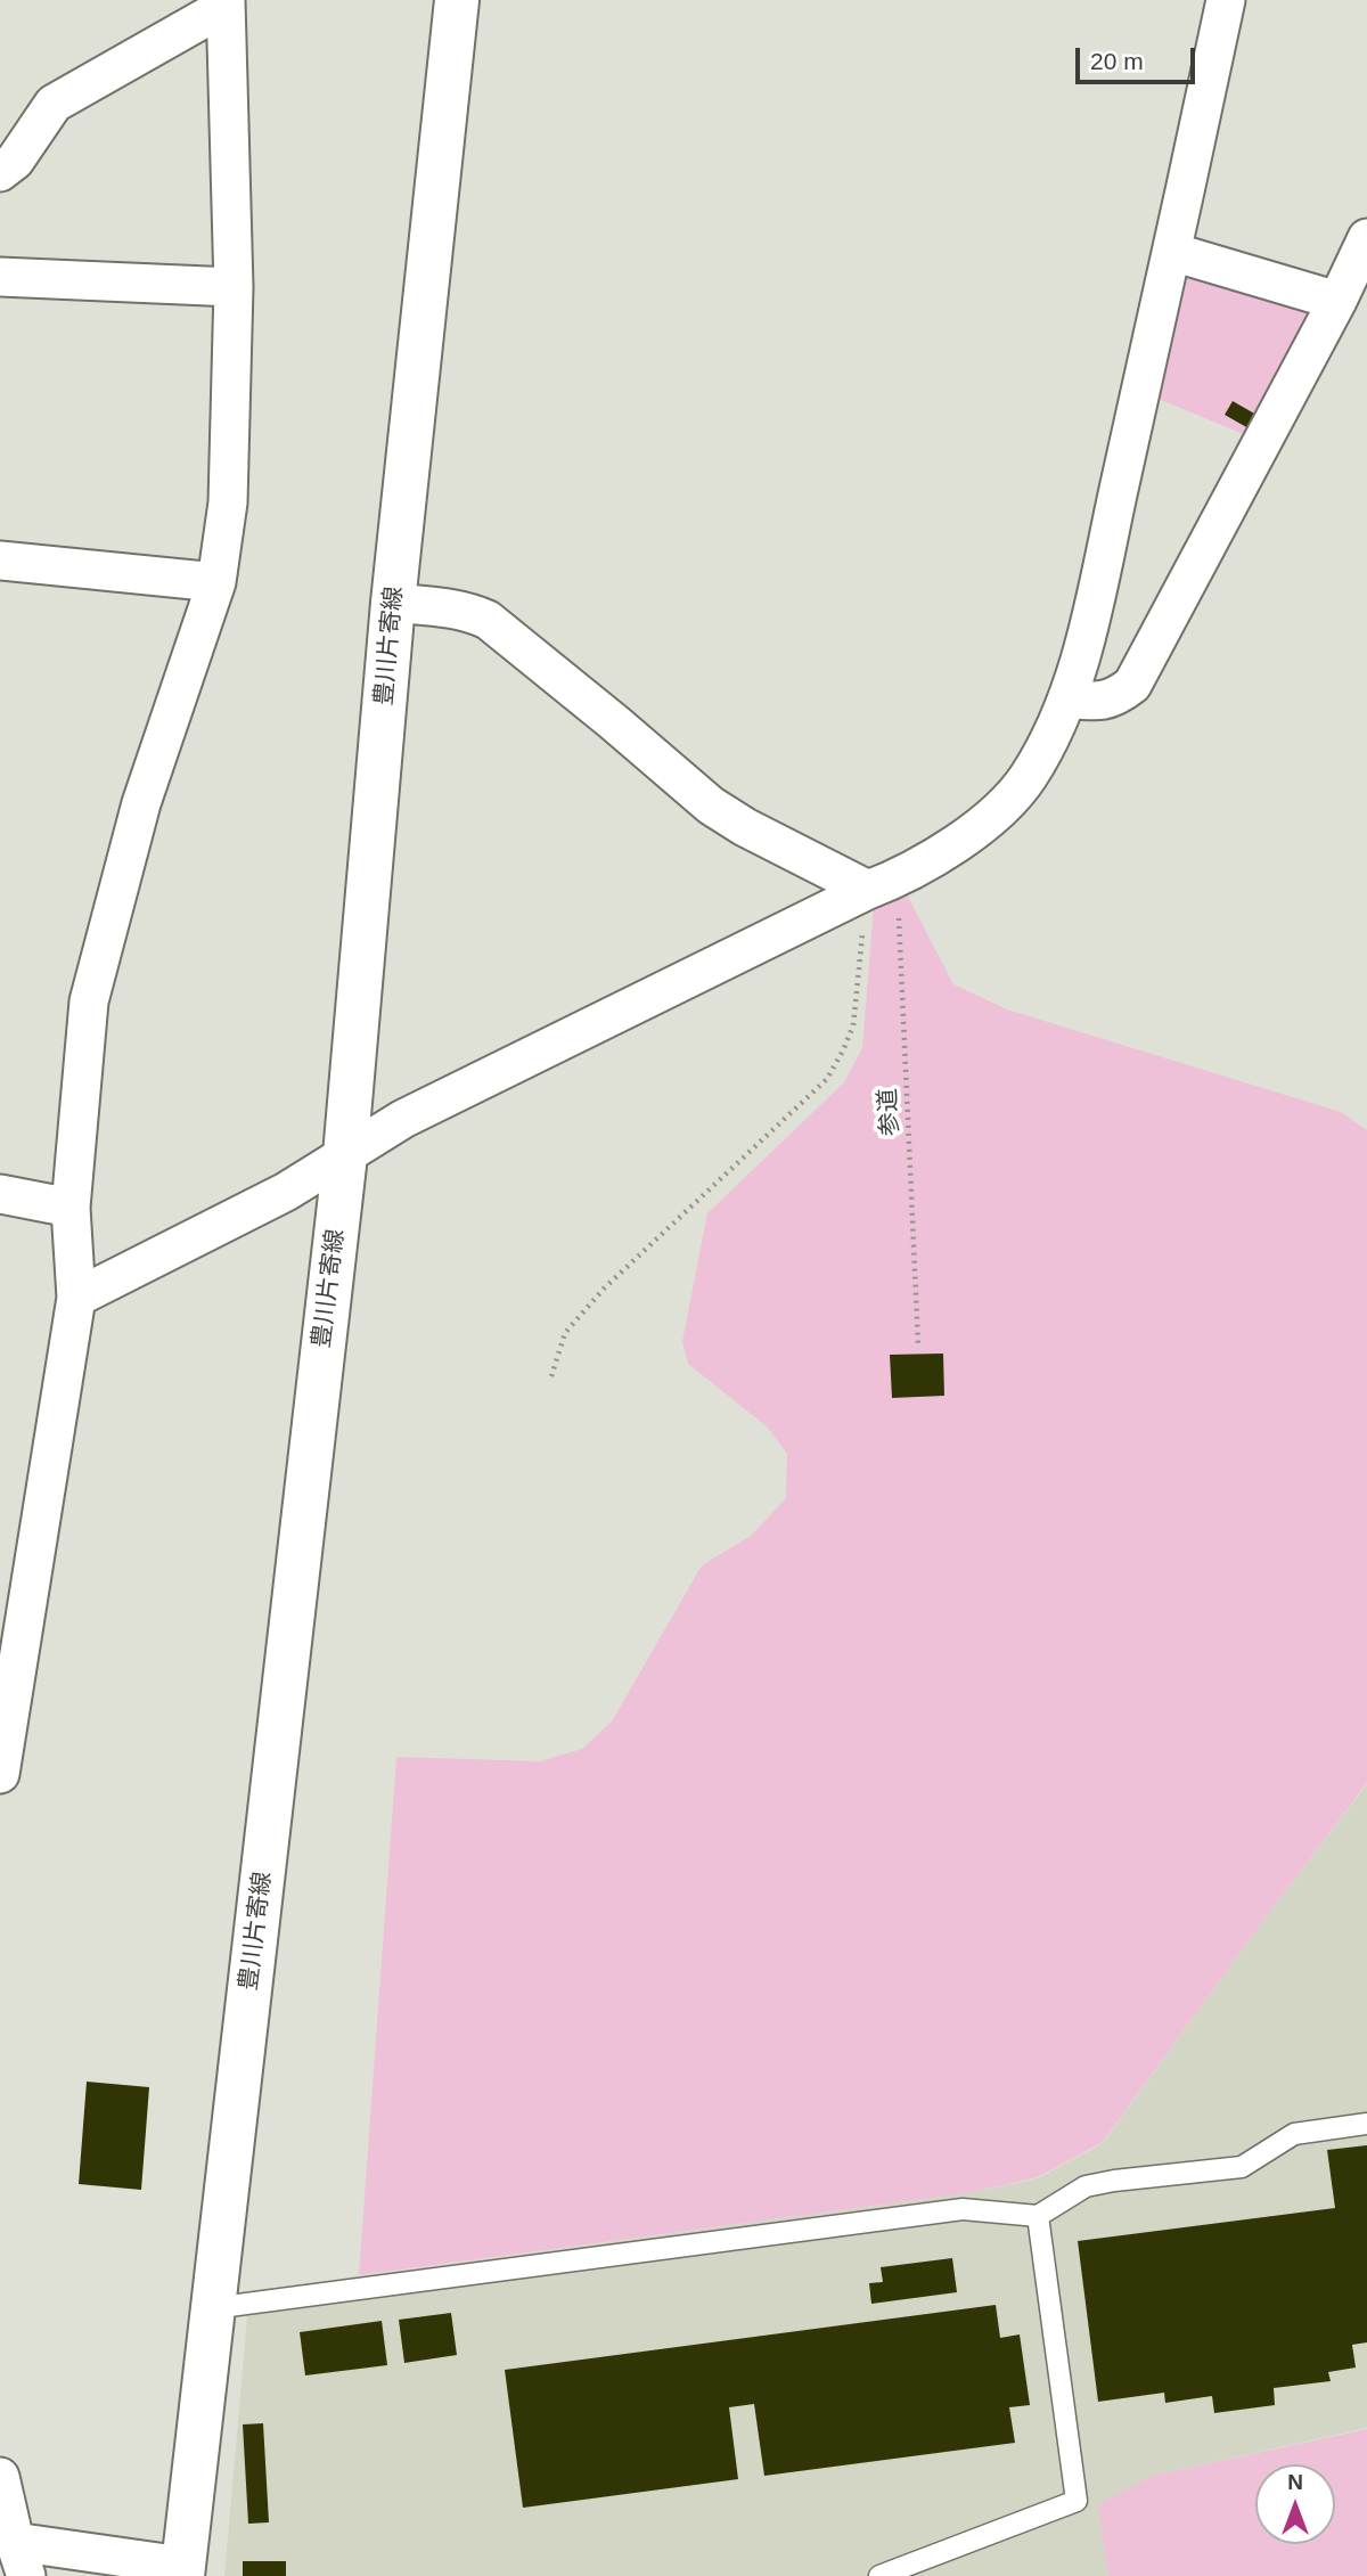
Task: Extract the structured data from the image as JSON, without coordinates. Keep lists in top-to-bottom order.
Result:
{
  "streets": {
    "main road": ["豊川片寄線"],
    "path": ["参道"]
  },
  "scale_bar": "20 m",
  "north": "top"
}
